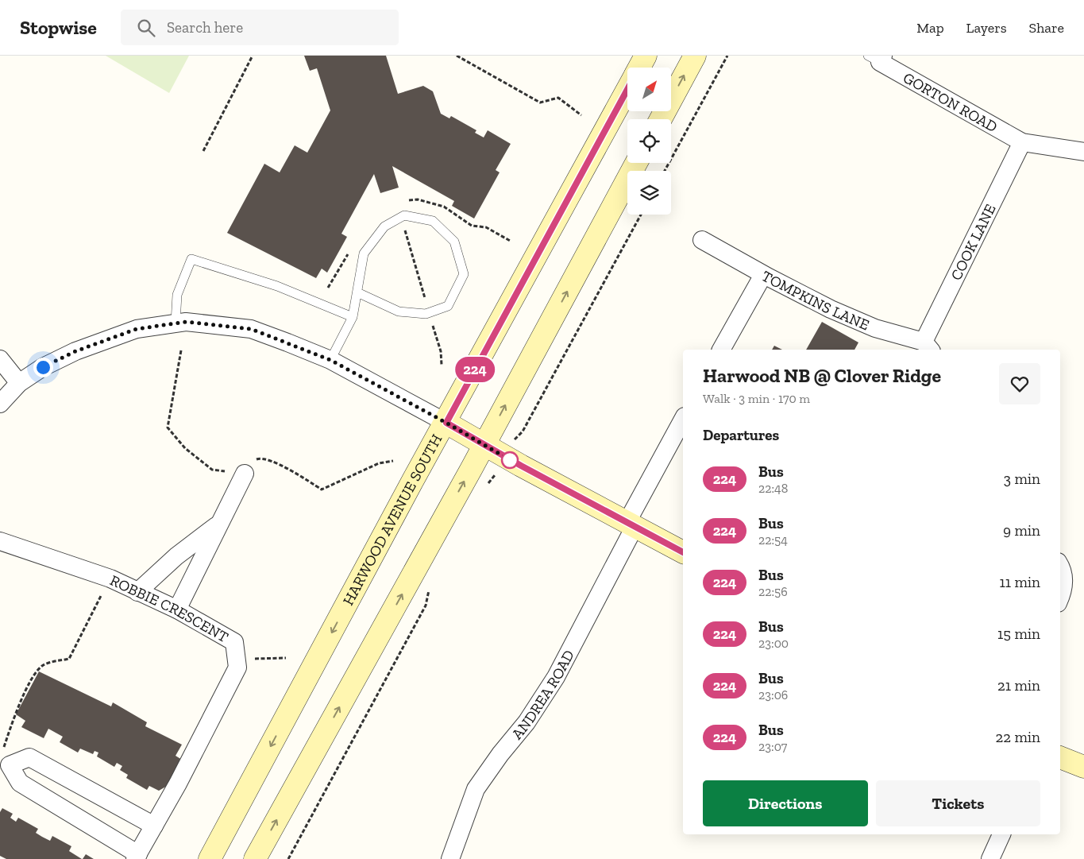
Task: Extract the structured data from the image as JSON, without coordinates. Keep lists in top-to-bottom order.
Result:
{
  "streets": {
    "main road": ["HARWOOD AVENUE SOUTH"],
    "street": [
      "GORTON ROAD",
      "COOK LANE",
      "TOMPKINS LANE",
      "ROBBIE CRESCENT",
      "ANDREA ROAD"
    ]
  },
  "crossings": [
    ["GORTON ROAD", "COOK LANE"],
    ["COOK LANE", "TOMPKINS LANE"]
  ],
  "lines": ["bus line 224"],
  "north": "top right",
  "page": {
    "header": "Stopwise",
    "search": "Search here",
    "nav": ["Map", "Layers", "Share"],
    "on_map": "224",
    "heading": [
      ["Harwood NB @ Clover Ridge", "Walk · 3 min · 170 m"],
      "Departures"
    ],
    "list": [
      {
        "mark": "224",
        "name": "Bus",
        "note": "22:48",
        "value": "3 min"
      },
      {
        "mark": "224",
        "name": "Bus",
        "note": "22:54",
        "value": "9 min"
      },
      {
        "mark": "224",
        "name": "Bus",
        "note": "22:56",
        "value": "11 min"
      },
      {
        "mark": "224",
        "name": "Bus",
        "note": "23:00",
        "value": "15 min"
      },
      {
        "mark": "224",
        "name": "Bus",
        "note": "23:06",
        "value": "21 min"
      },
      {
        "mark": "224",
        "name": "Bus",
        "note": "23:07",
        "value": "22 min"
      }
    ],
    "buttons": ["Directions", "Tickets"]
  }
}
